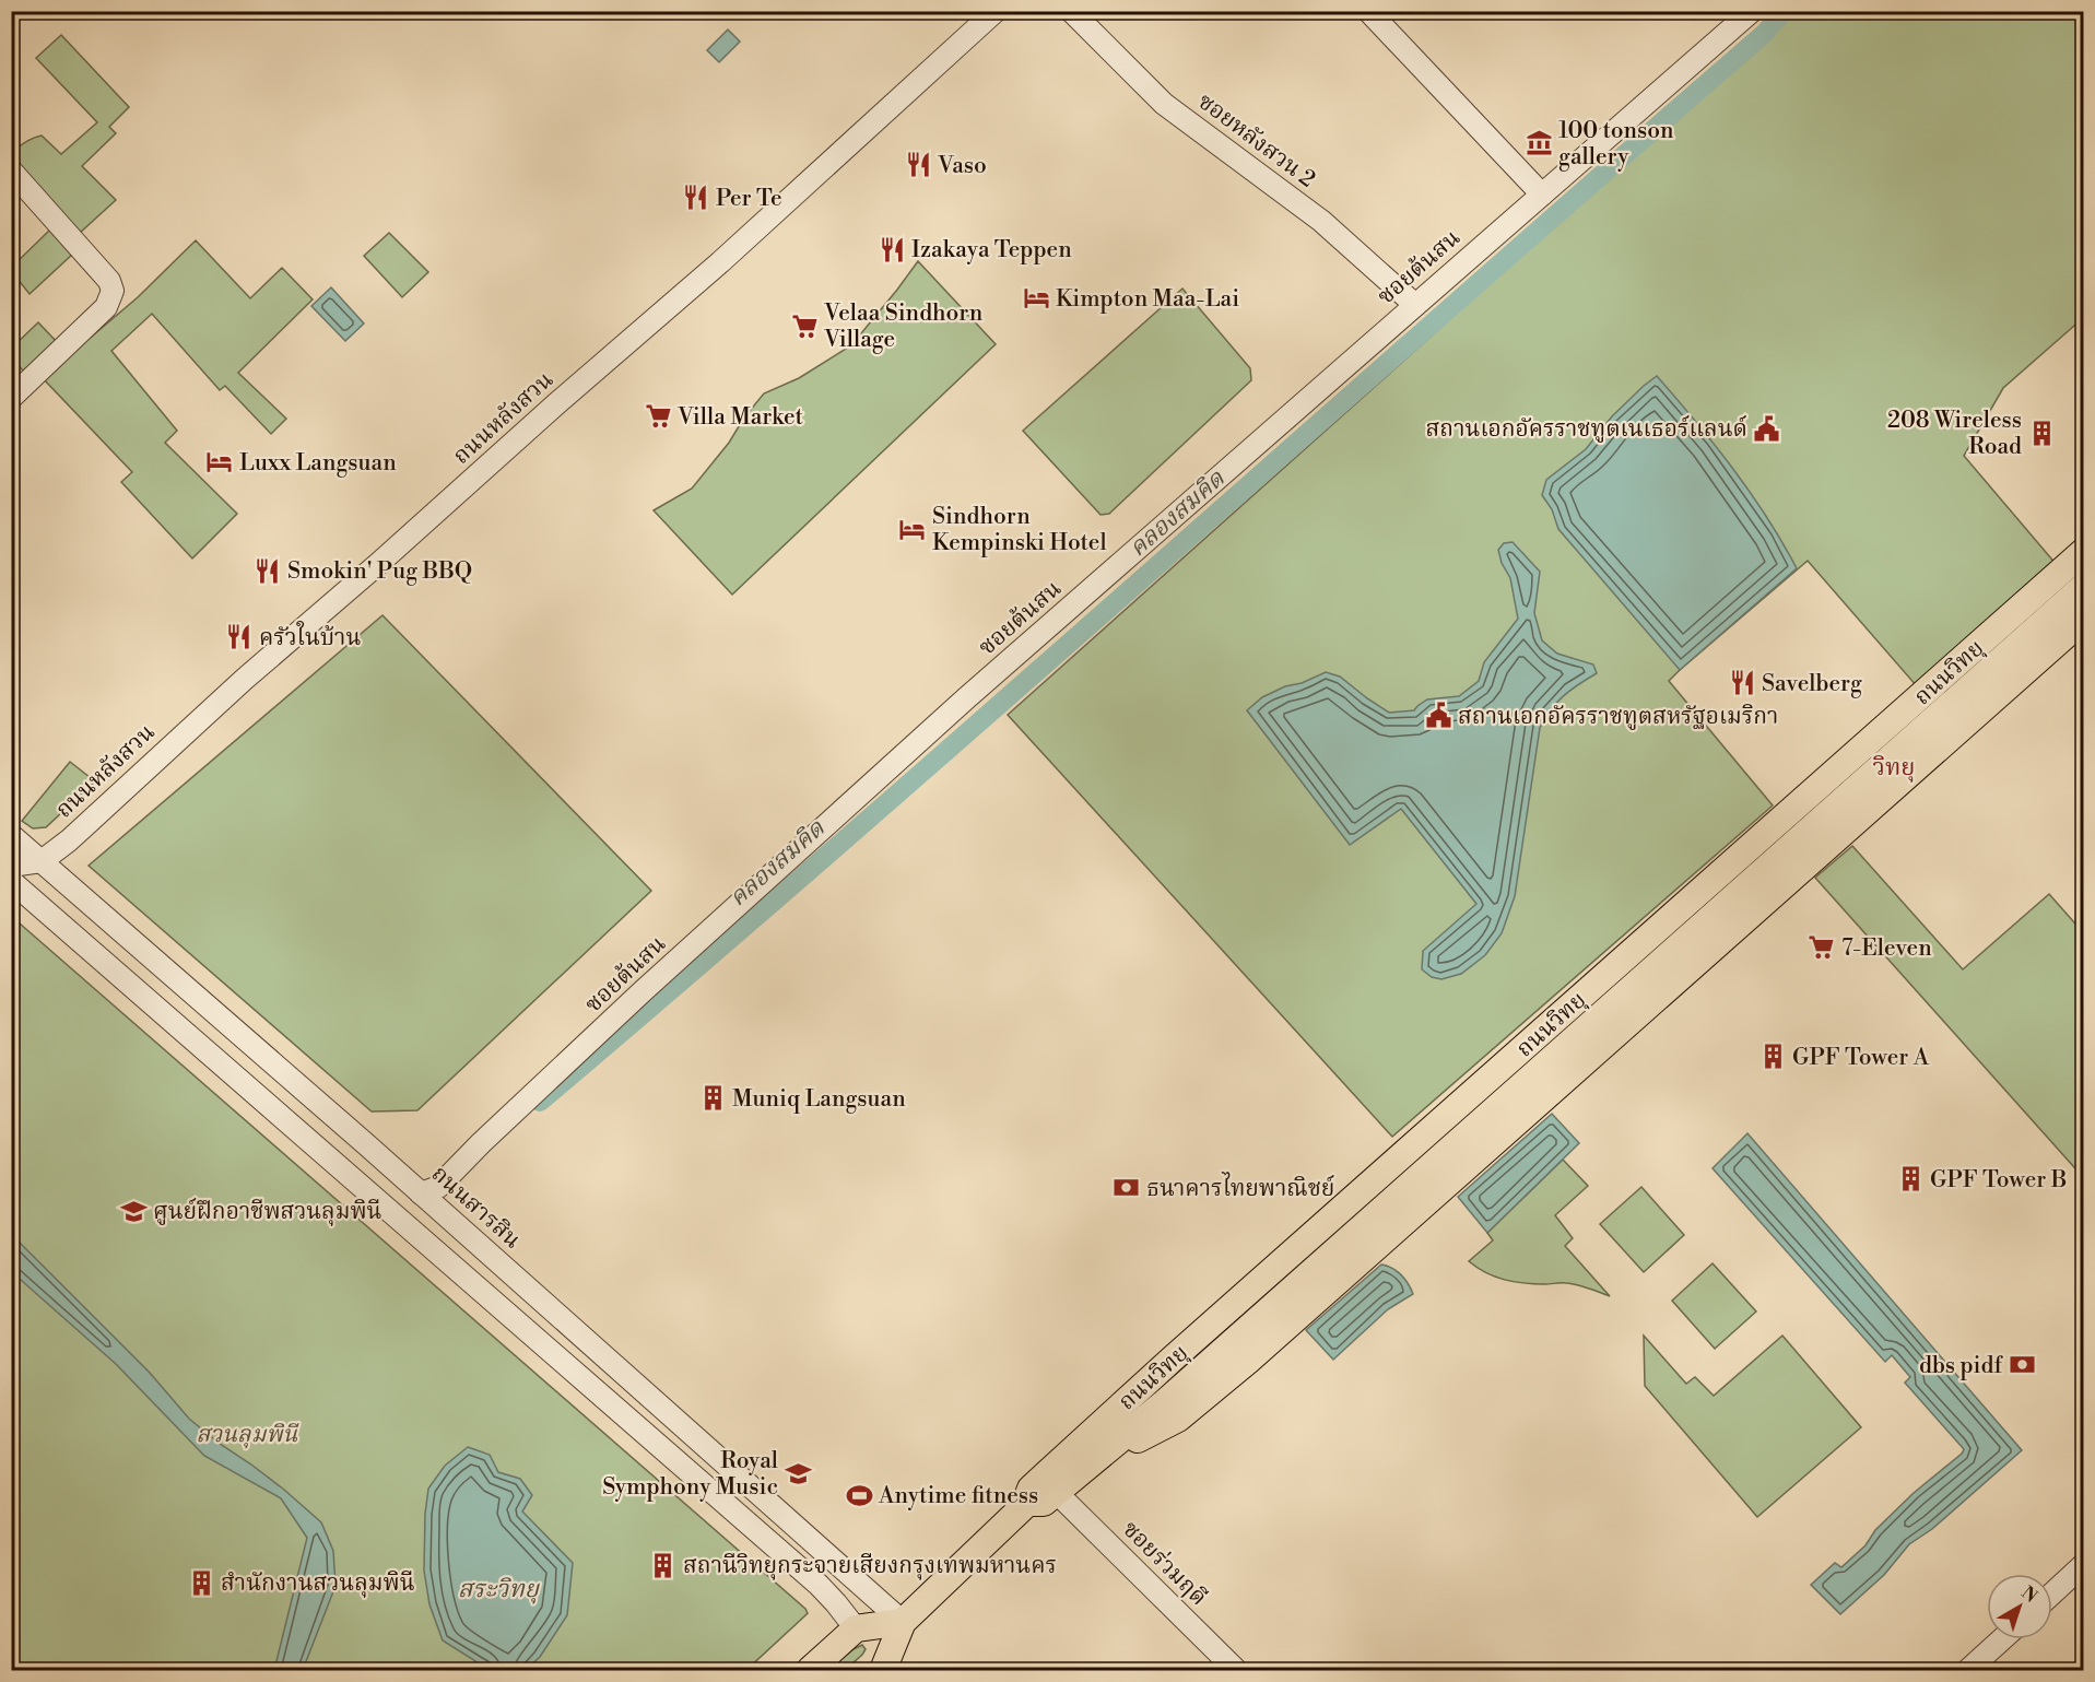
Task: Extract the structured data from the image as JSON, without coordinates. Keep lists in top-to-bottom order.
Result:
{
  "streets": {
    "main road": ["ถนนวิทยุ"],
    "street": [
      "ซอยหลังสวน 2",
      "ซอยต้นสน",
      "ถนนหลังสวน",
      "ถนนสารสิน",
      "ซอยร่วมฤดี"
    ]
  },
  "crossings": [
    ["ซอยหลังสวน 2", "ซอยต้นสน"],
    ["ซอยต้นสน", "ถนนสารสิน"],
    ["ถนนหลังสวน", "ถนนสารสิน"],
    ["ถนนวิทยุ", "ถนนสารสิน"],
    ["ถนนวิทยุ", "ซอยร่วมฤดี"]
  ],
  "districts": ["วิทยุ"],
  "water": ["คลองสมคิด", "สระวิทยุ"],
  "parks": ["สวนลุมพินี"],
  "places": {
    "museum": ["100 tonson gallery"],
    "restaurant": [
      "Vaso",
      "Per Te",
      "Izakaya Teppen",
      "Smokin' Pug BBQ",
      "ครัวในบ้าน",
      "Savelberg"
    ],
    "hotel": ["Kimpton Maa-Lai", "Luxx Langsuan", "Sindhorn Kempinski Hotel"],
    "supermarket": ["Velaa Sindhorn Village", "Villa Market", "7-Eleven"],
    "public building": ["สถานเอกอัครราชทูตเนเธอร์แลนด์", "สถานเอกอัครราชทูตสหรัฐอเมริกา"],
    "building": [
      "208 Wireless Road",
      "GPF Tower A",
      "Muniq Langsuan",
      "GPF Tower B",
      "สถานีวิทยุกระจายเสียงกรุงเทพมหานคร",
      "สำนักงานสวนลุมพินี"
    ],
    "bank": ["ธนาคารไทยพาณิชย์", "dbs pidf"],
    "school or university": ["ศูนย์ฝึกอาชีพสวนลุมพินี", "Royal Symphony Music"],
    "sports": ["Anytime fitness"]
  },
  "north": "top right"
}
